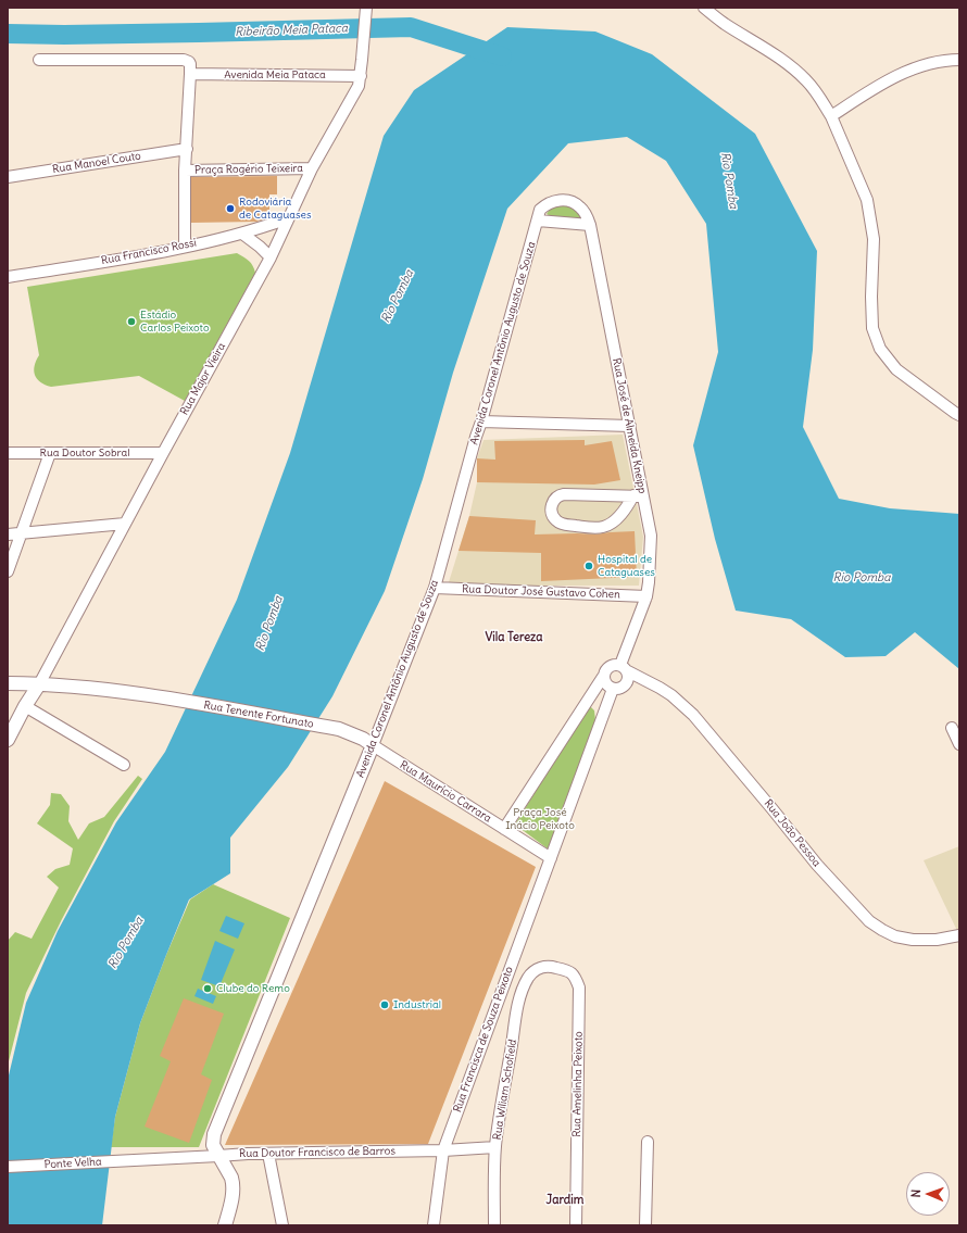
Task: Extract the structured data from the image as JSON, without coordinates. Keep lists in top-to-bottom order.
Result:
{
  "streets": {
    "main road": [
      "Avenida Coronel Antônio Augusto de Souza",
      "Rua Major Vieira",
      "Rua Tenente Fortunato",
      "Rua Maurício Carrara"
    ],
    "street": [
      "Avenida Meia Pataca",
      "Rua Manoel Couto",
      "Praça Rogério Teixeira",
      "Rua Francisco Rossi",
      "Rua José de Almeida Kneipp",
      "Rua Doutor Sobral",
      "Rua Doutor José Gustavo Cohen",
      "Rua João Pessoa",
      "Rua Francisca de Souza Peixoto",
      "Rua Amelinha Peixoto",
      "Rua Wiliam Schofield",
      "Rua Doutor Francisco de Barros",
      "Ponte Velha"
    ]
  },
  "crossings": [
    ["Avenida Meia Pataca", "Praça Rogério Teixeira"],
    ["Avenida Meia Pataca", "Rua Major Vieira"],
    ["Rua Manoel Couto", "Praça Rogério Teixeira"],
    ["Praça Rogério Teixeira", "Rua Francisco Rossi"],
    ["Praça Rogério Teixeira", "Rua Major Vieira"],
    ["Rua Francisco Rossi", "Rua Major Vieira"],
    ["Avenida Coronel Antônio Augusto de Souza", "Rua José de Almeida Kneipp"],
    ["Avenida Coronel Antônio Augusto de Souza", "Rua Doutor José Gustavo Cohen"],
    ["Avenida Coronel Antônio Augusto de Souza", "Rua Maurício Carrara"],
    ["Avenida Coronel Antônio Augusto de Souza", "Rua Doutor Francisco de Barros"],
    ["Rua Major Vieira", "Rua Doutor Sobral"],
    ["Rua Major Vieira", "Rua Tenente Fortunato"],
    ["Rua José de Almeida Kneipp", "Rua Doutor José Gustavo Cohen"],
    ["Rua José de Almeida Kneipp", "Rua João Pessoa"],
    ["Rua Tenente Fortunato", "Rua Maurício Carrara"],
    ["Rua Maurício Carrara", "Rua Francisca de Souza Peixoto"],
    ["Rua Francisca de Souza Peixoto", "Rua Doutor Francisco de Barros"],
    ["Rua Amelinha Peixoto", "Rua Wiliam Schofield"],
    ["Rua Wiliam Schofield", "Rua Doutor Francisco de Barros"],
    ["Rua Doutor Francisco de Barros", "Ponte Velha"]
  ],
  "districts": ["Vila Tereza", "Jardim"],
  "water": ["Ribeirão Meia Pataca", "Rio Pomba"],
  "parks": ["Praça José Inácio Peixoto"],
  "places": [
    "Rodoviária de Cataguases",
    "Estádio Carlos Peixoto",
    "Hospital de Cataguases",
    "Clube do Remo",
    "Industrial"
  ],
  "north": "left"
}
